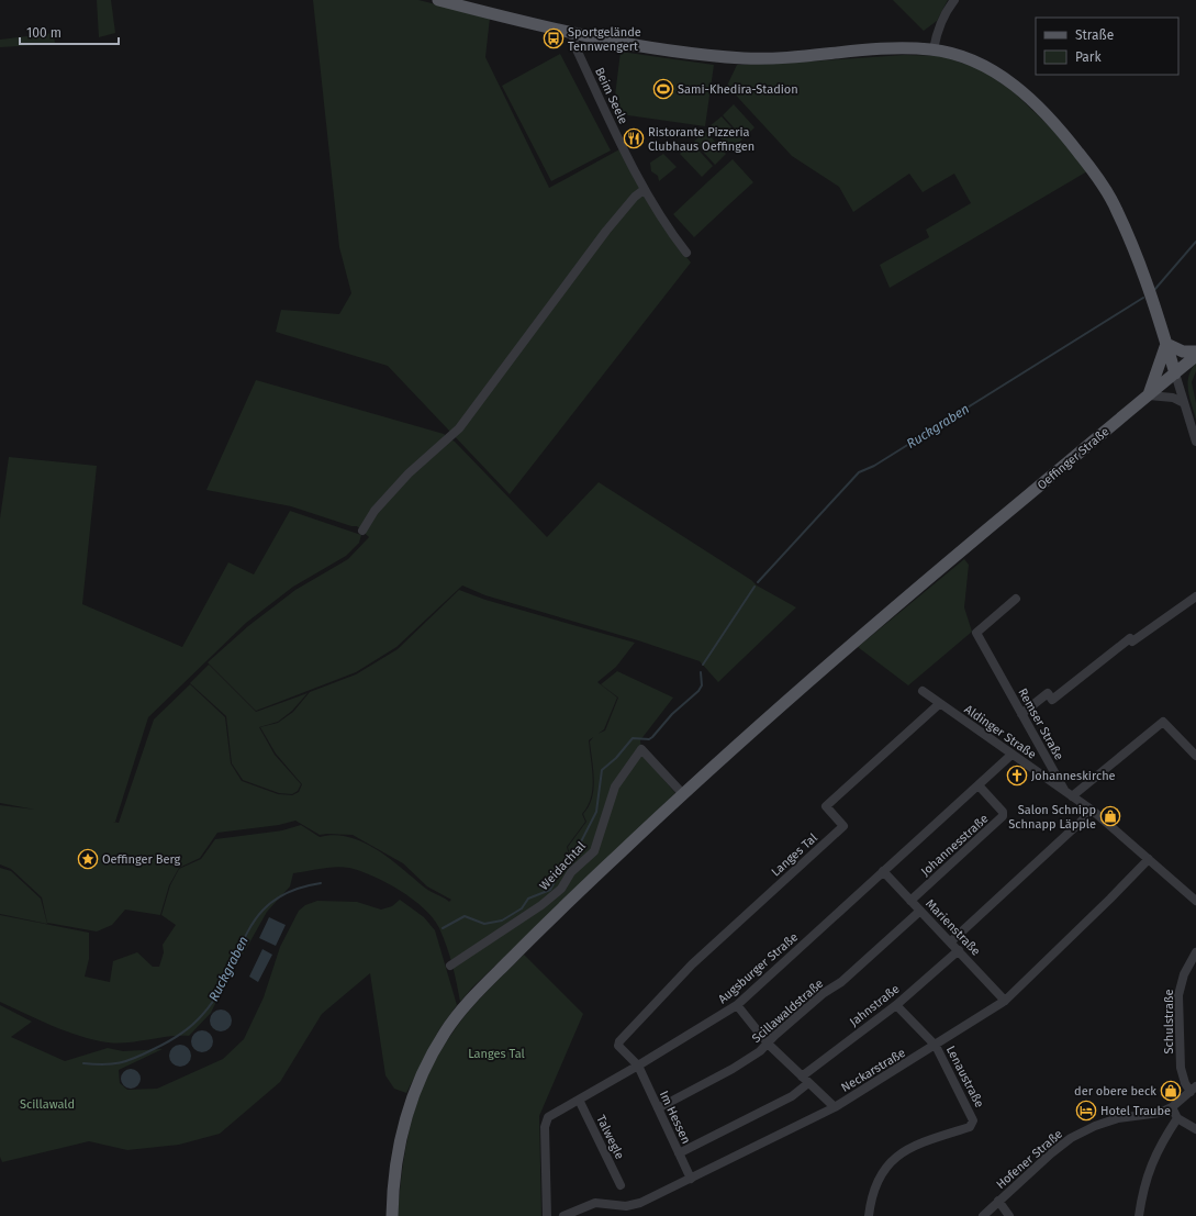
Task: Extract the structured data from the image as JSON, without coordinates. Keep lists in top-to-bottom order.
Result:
{
  "streets": {
    "main road": ["Oeffinger Straße"],
    "street": [
      "Beim Seele",
      "Remser Straße",
      "Aldinger Straße",
      "Johannesstraße",
      "Langes Tal",
      "Weidachtal",
      "Marienstraße",
      "Augsburger Straße",
      "Jahnstraße",
      "Scillawaldstraße",
      "Schulstraße",
      "Neckarstraße",
      "Lenaustraße",
      "Im Hessen",
      "Talwegle",
      "Hofener Straße"
    ]
  },
  "crossings": [
    ["Oeffinger Straße", "Weidachtal"],
    ["Remser Straße", "Aldinger Straße"],
    ["Remser Straße", "Neckarstraße"],
    ["Aldinger Straße", "Langes Tal"],
    ["Aldinger Straße", "Augsburger Straße"],
    ["Johannesstraße", "Marienstraße"],
    ["Johannesstraße", "Augsburger Straße"],
    ["Langes Tal", "Augsburger Straße"],
    ["Langes Tal", "Im Hessen"],
    ["Marienstraße", "Augsburger Straße"],
    ["Marienstraße", "Jahnstraße"],
    ["Marienstraße", "Scillawaldstraße"],
    ["Marienstraße", "Neckarstraße"],
    ["Augsburger Straße", "Im Hessen"],
    ["Augsburger Straße", "Talwegle"],
    ["Jahnstraße", "Lenaustraße"],
    ["Jahnstraße", "Im Hessen"],
    ["Scillawaldstraße", "Im Hessen"],
    ["Neckarstraße", "Lenaustraße"],
    ["Neckarstraße", "Im Hessen"]
  ],
  "water": ["Ruckgraben"],
  "parks": ["Langes Tal", "Scillawald"],
  "places": {
    "bus stop": ["Sportgelände Tennwengert"],
    "sports": ["Sami-Khedira-Stadion"],
    "restaurant": ["Ristorante Pizzeria Clubhaus Oeffingen"],
    "church": ["Johanneskirche"],
    "shop": ["Salon Schnipp Schnapp Läpple", "der obere beck"],
    "place": ["Oeffinger Berg"],
    "hotel": ["Hotel Traube"]
  },
  "legend": ["Straße", "Park"],
  "scale_bar": "100 m"
}
